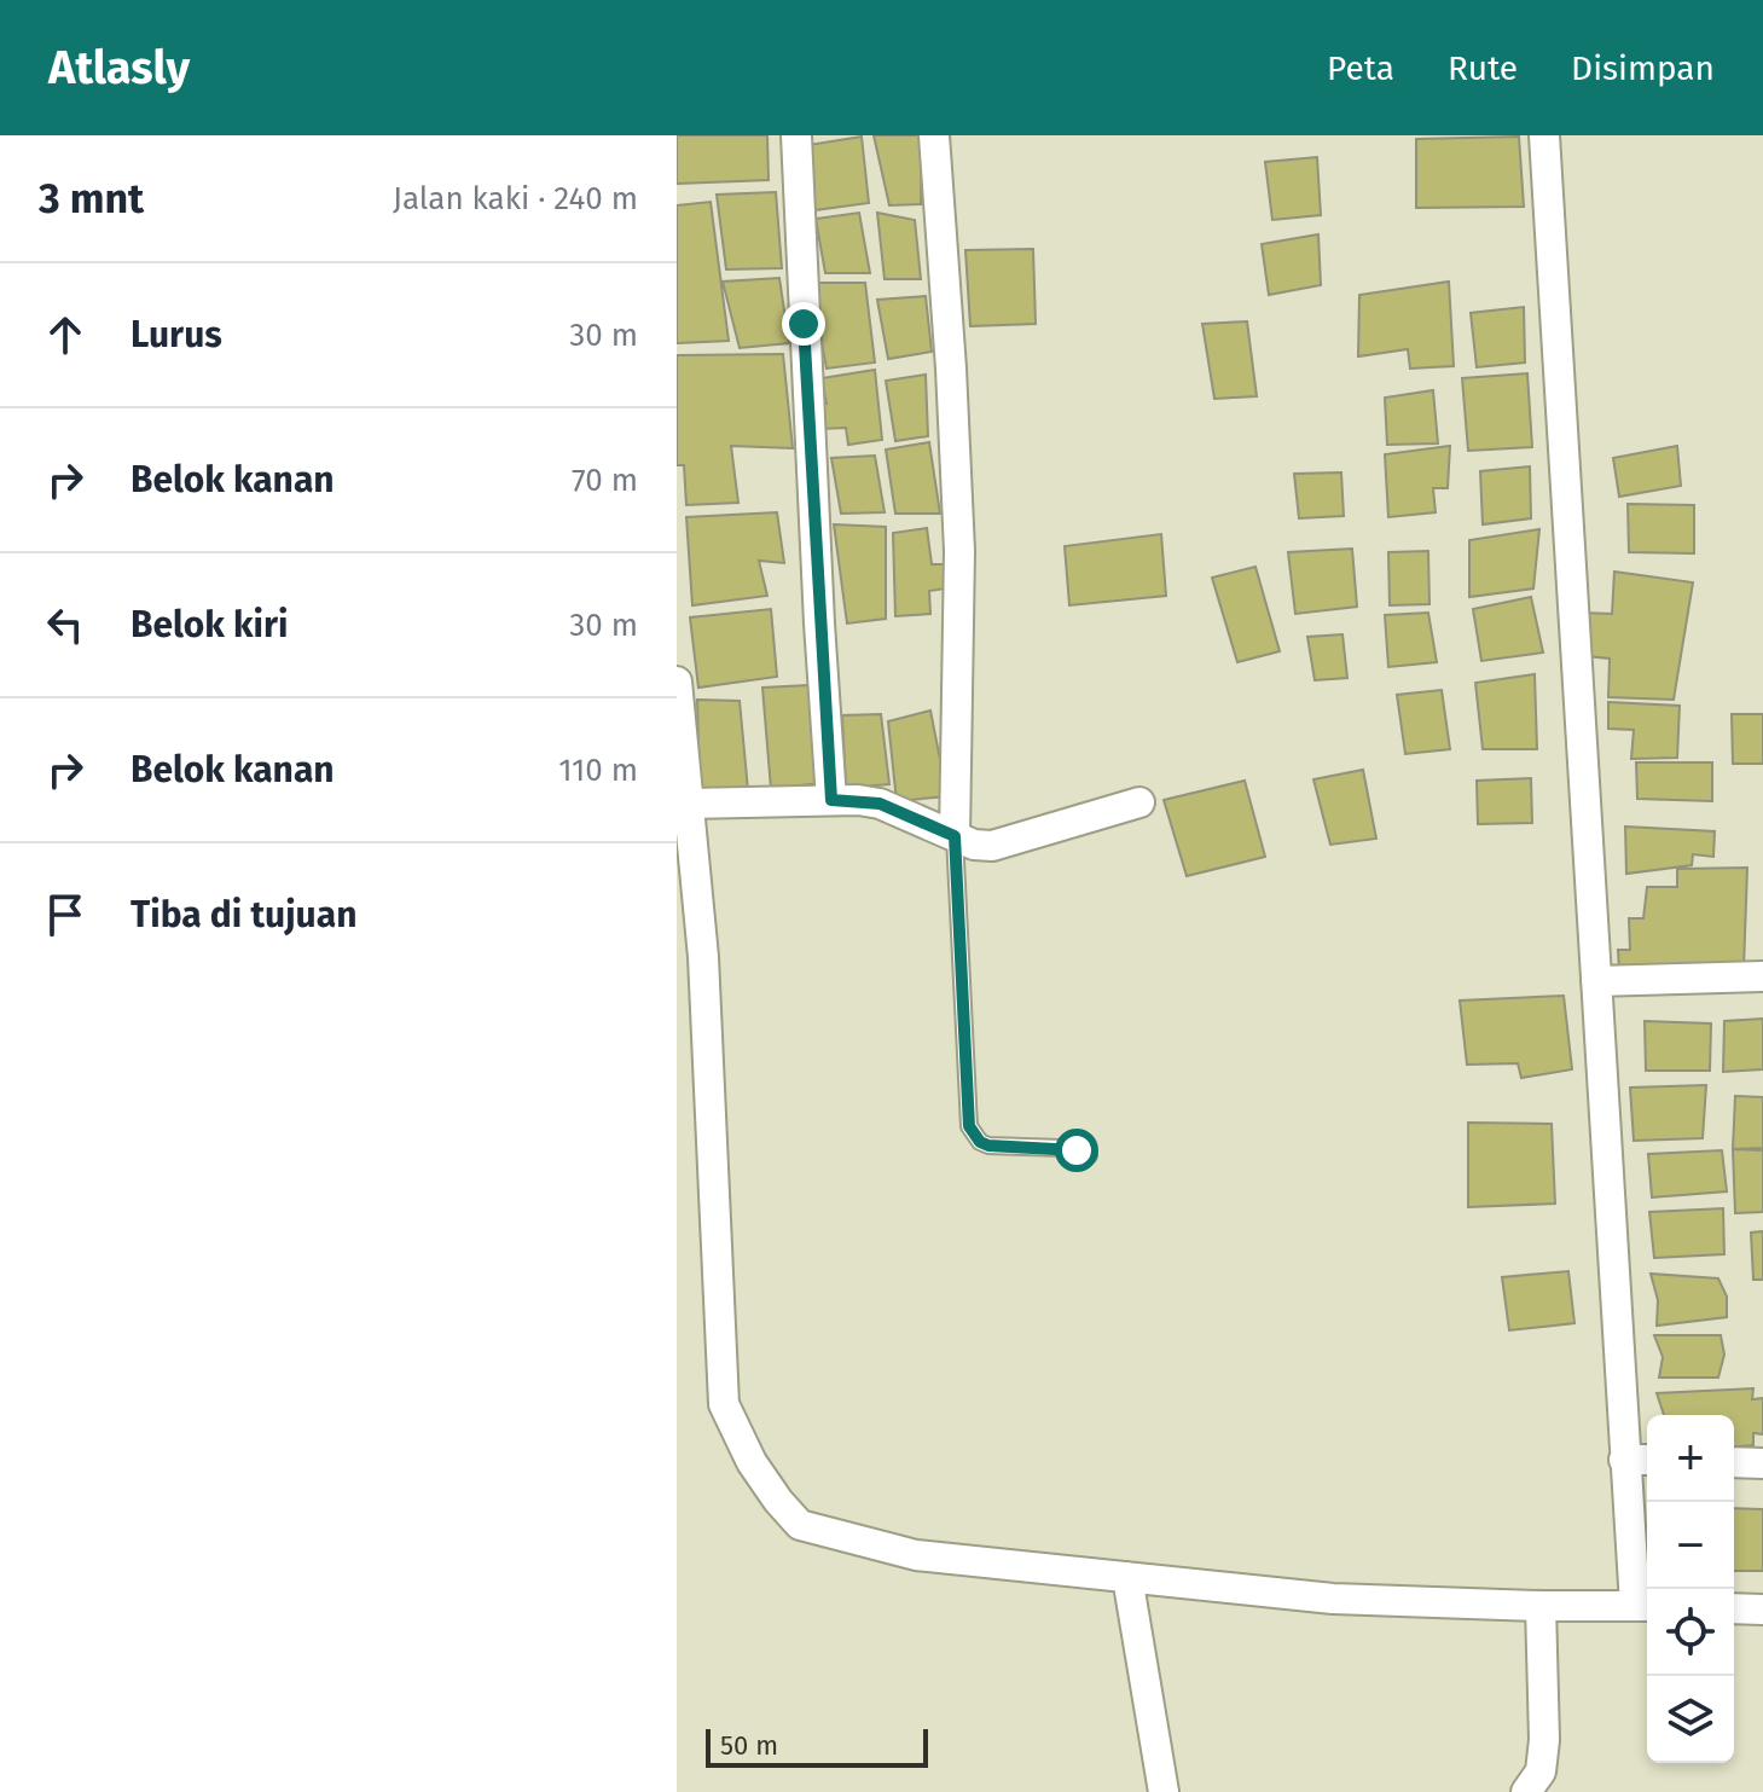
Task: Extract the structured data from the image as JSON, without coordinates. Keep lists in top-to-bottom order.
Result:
{
  "scale_bar": "50 m",
  "page": {
    "header": "Atlasly",
    "nav": ["Peta", "Rute", "Disimpan"],
    "heading": ["3 mnt", "Jalan kaki · 240 m"],
    "list": [
      ["Lurus", "30 m"],
      ["Belok kanan", "70 m"],
      ["Belok kiri", "30 m"],
      ["Belok kanan", "110 m"],
      "Tiba di tujuan"
    ],
    "map_buttons": ["+", "−"],
    "scale": "50 m"
  }
}
